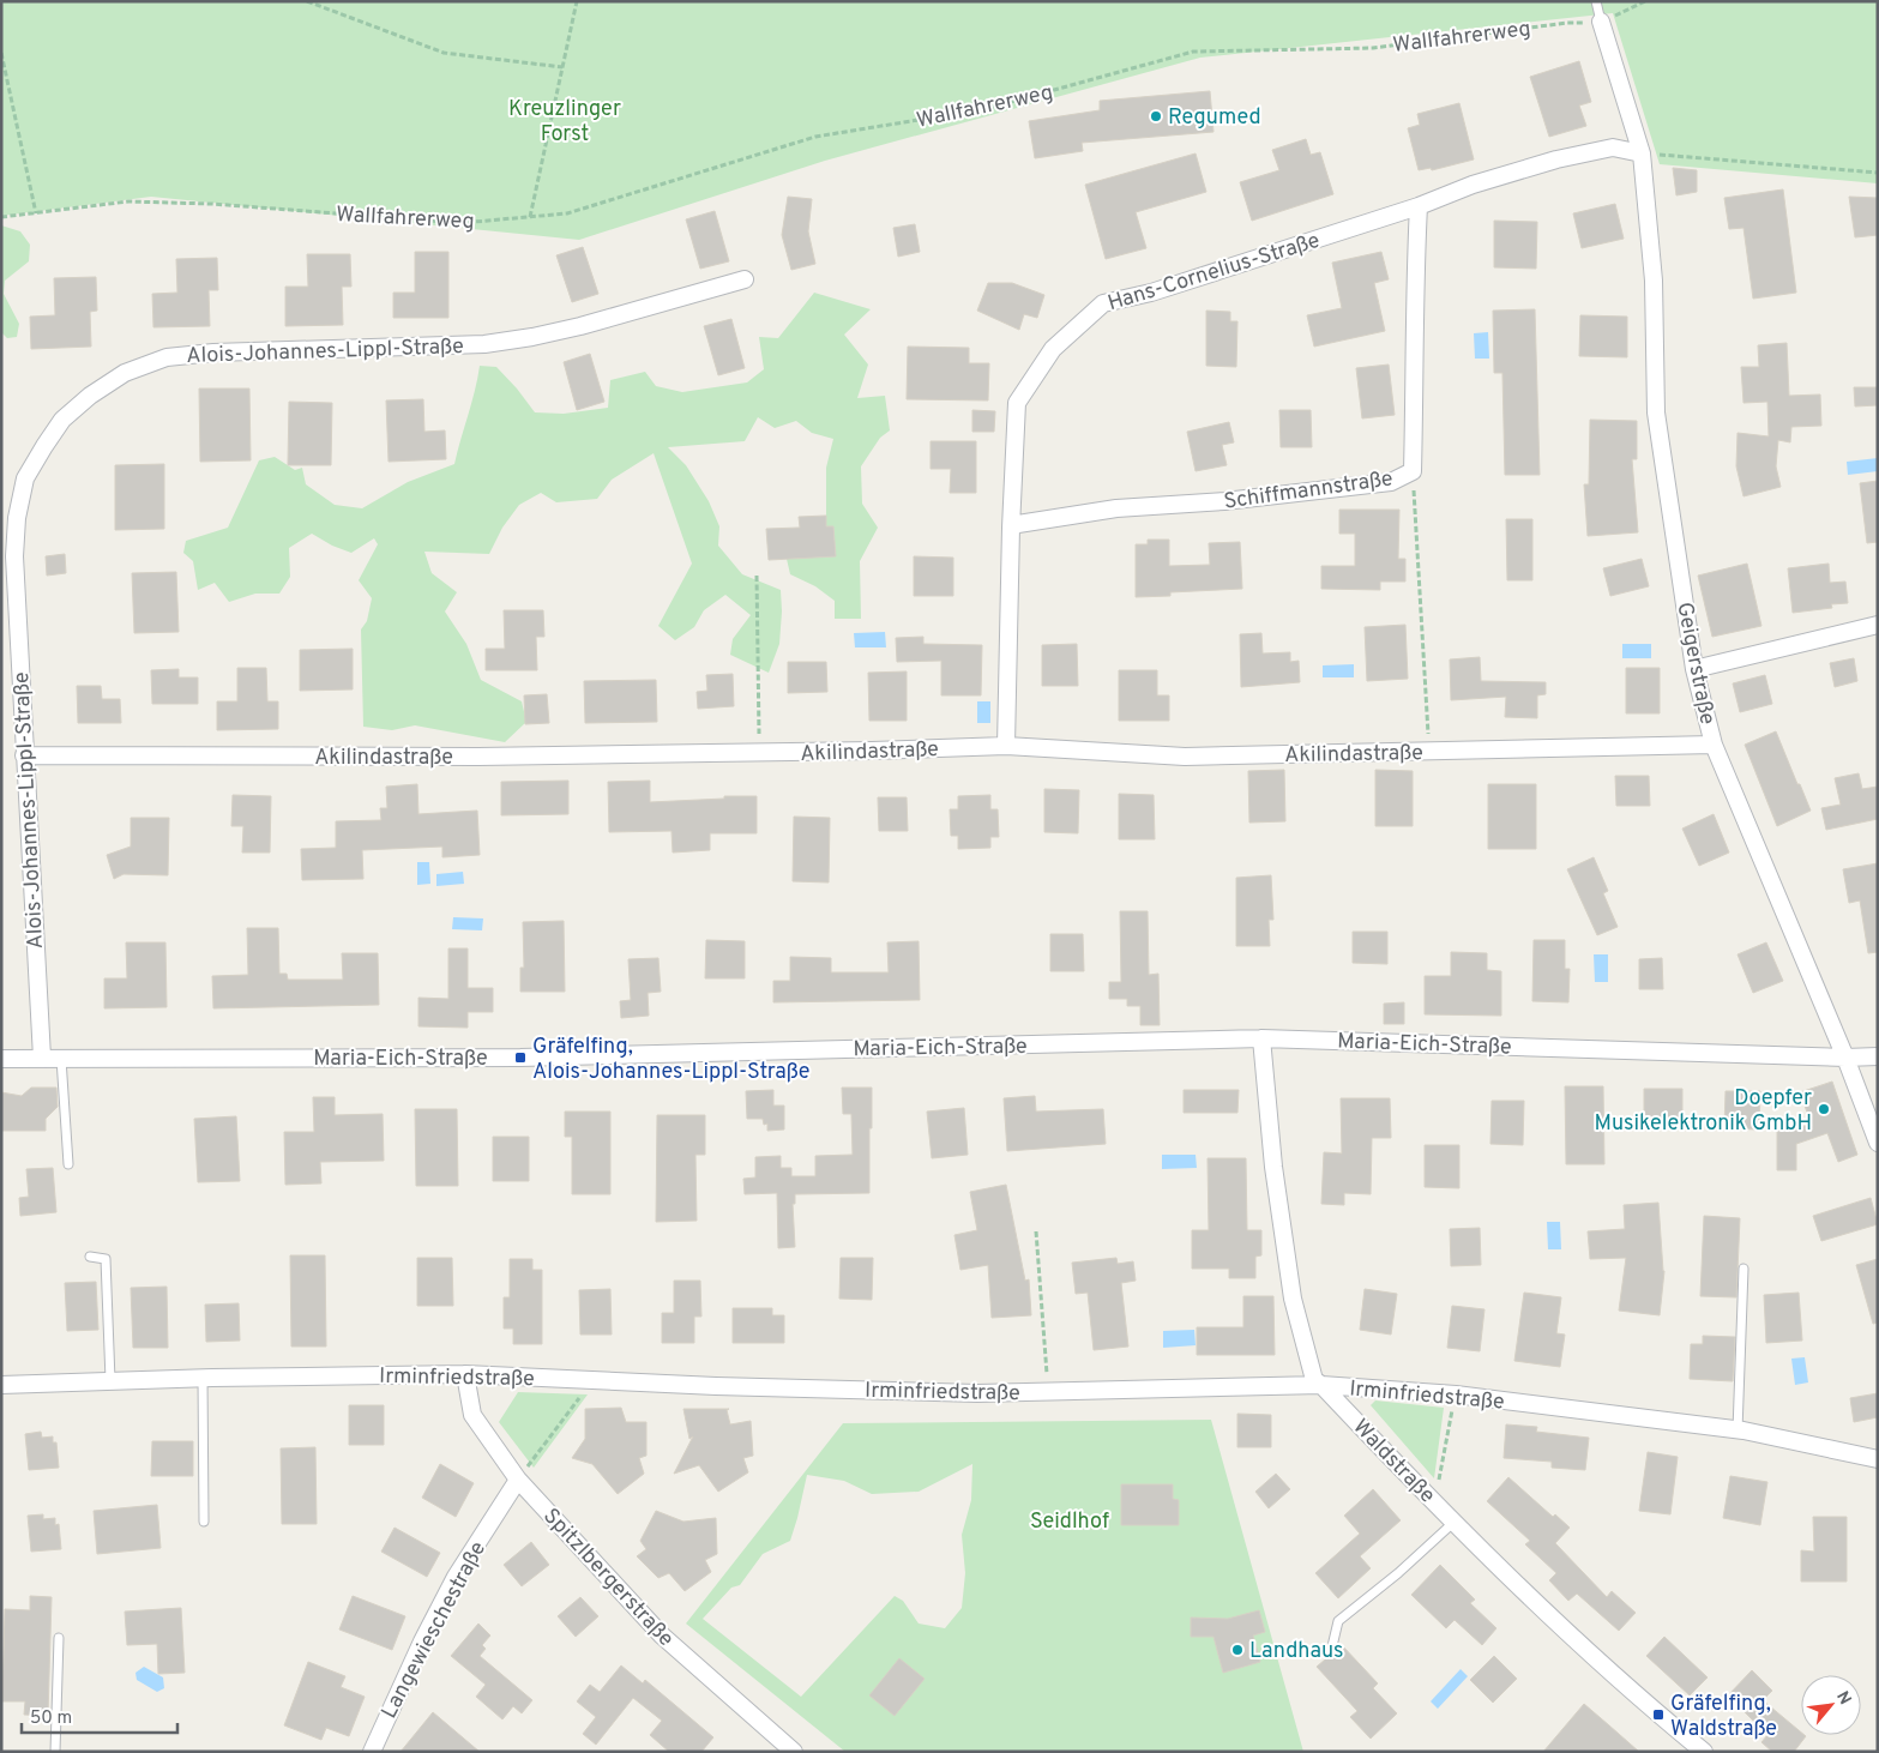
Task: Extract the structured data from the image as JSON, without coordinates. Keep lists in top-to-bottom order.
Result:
{
  "streets": {
    "street": [
      "Hans-Cornelius-Straße",
      "Alois-Johannes-Lippl-Straße",
      "Schiffmannstraße",
      "Geigerstraße",
      "Akilindastraße",
      "Maria-Eich-Straße",
      "Irminfriedstraße",
      "Waldstraße",
      "Spitzlbergerstraße",
      "Langewieschestraße"
    ],
    "path": ["Wallfahrerweg"]
  },
  "crossings": [
    ["Hans-Cornelius-Straße", "Schiffmannstraße"],
    ["Hans-Cornelius-Straße", "Geigerstraße"],
    ["Hans-Cornelius-Straße", "Akilindastraße"],
    ["Alois-Johannes-Lippl-Straße", "Akilindastraße"],
    ["Alois-Johannes-Lippl-Straße", "Maria-Eich-Straße"],
    ["Geigerstraße", "Akilindastraße"],
    ["Geigerstraße", "Maria-Eich-Straße"],
    ["Maria-Eich-Straße", "Waldstraße"],
    ["Irminfriedstraße", "Waldstraße"],
    ["Irminfriedstraße", "Spitzlbergerstraße"],
    ["Spitzlbergerstraße", "Langewieschestraße"]
  ],
  "parks": ["Kreuzlinger Forst", "Seidlhof"],
  "places": {
    "other": ["Regumed", "Doepfer Musikelektronik GmbH", "Landhaus"],
    "transit": ["Gräfelfing, Alois-Johannes-Lippl-Straße", "Gräfelfing, Waldstraße"]
  },
  "scale_bar": "50 m",
  "north": "top right"
}
